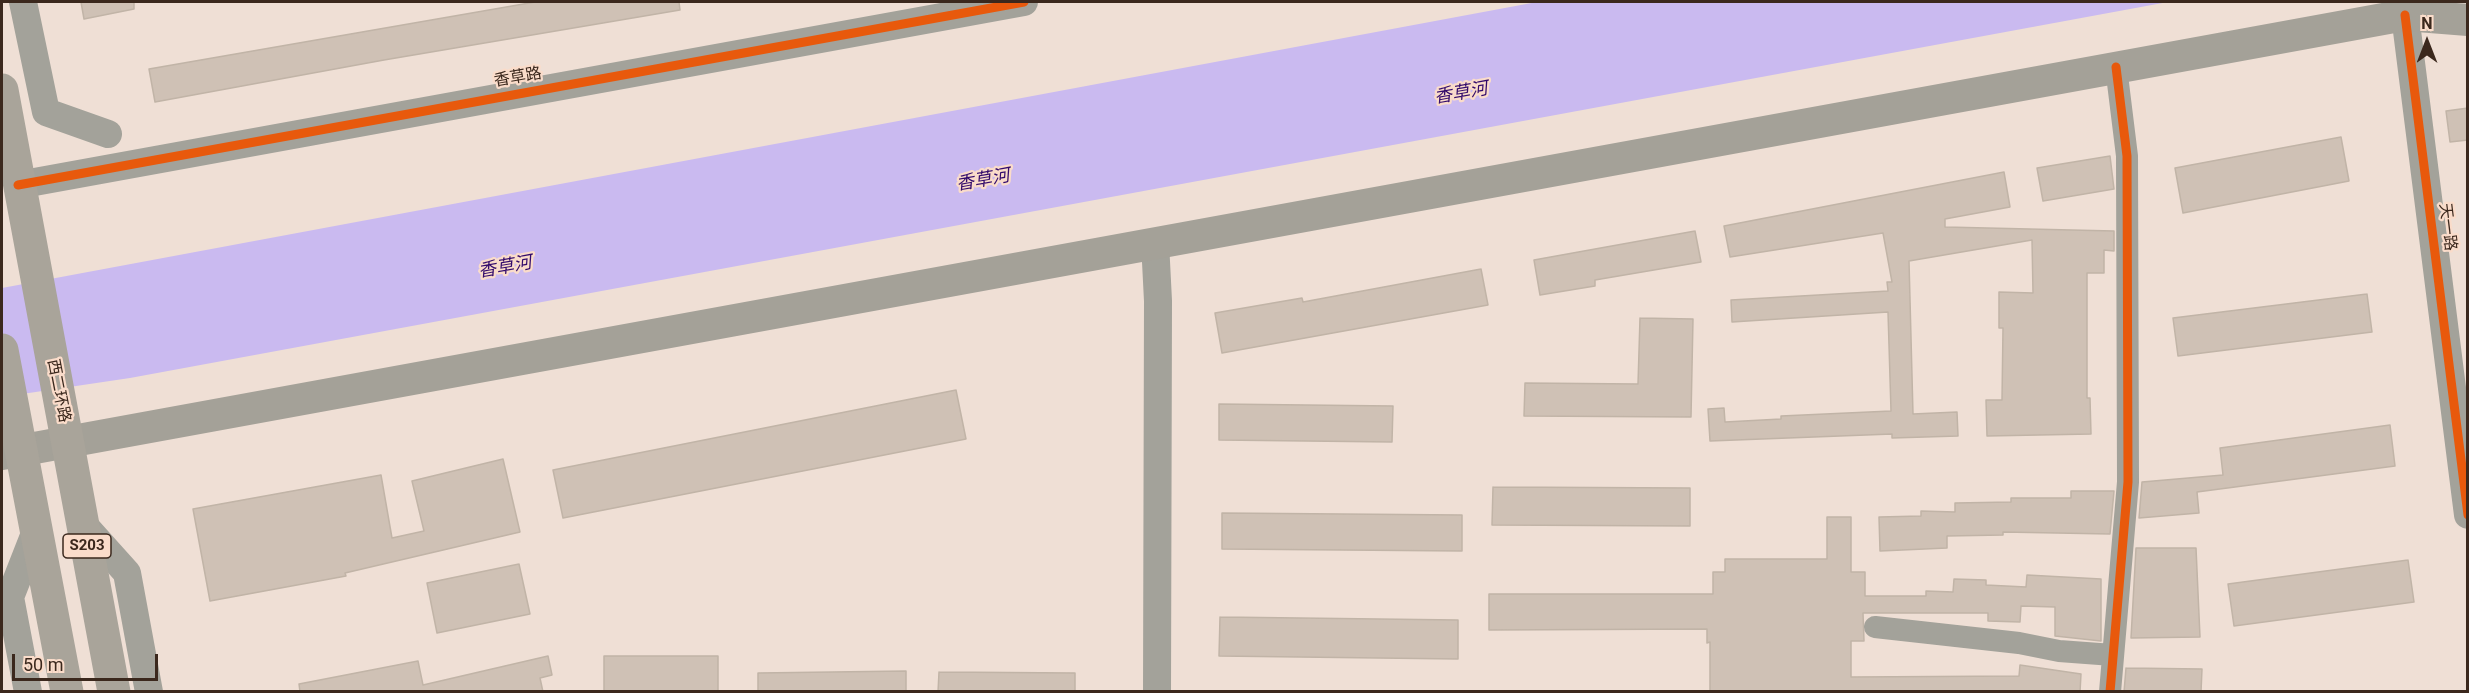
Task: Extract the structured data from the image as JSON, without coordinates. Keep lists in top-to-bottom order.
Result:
{
  "streets": {
    "main road": ["西二环路", "S203"],
    "street": ["香草路", "天一路"]
  },
  "crossings": [
    ["香草路", "西二环路"]
  ],
  "water": ["香草河"],
  "scale_bar": "50 m",
  "north": "top"
}
